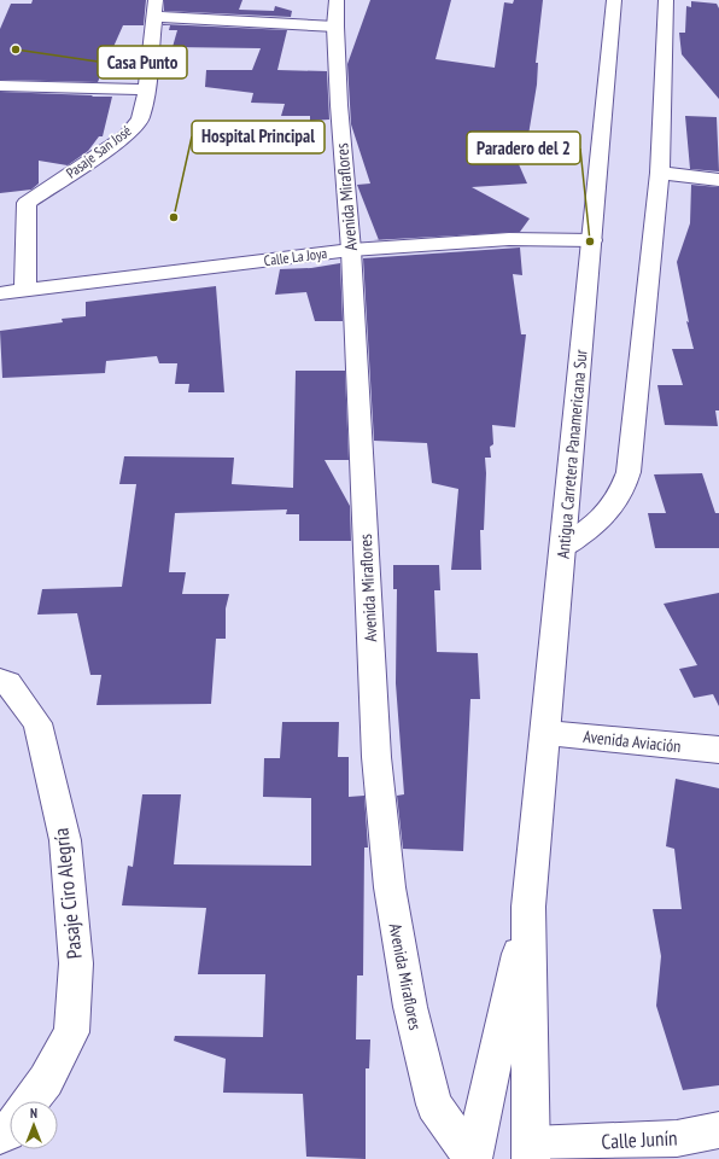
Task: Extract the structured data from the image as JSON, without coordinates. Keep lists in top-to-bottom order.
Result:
{
  "streets": {
    "main road": [
      "Pasaje San José",
      "Avenida Miraflores",
      "Calle La Joya",
      "Antigua Carretera Panamericana Sur",
      "Avenida Aviación",
      "Pasaje Ciro Alegría",
      "Calle Junín"
    ]
  },
  "crossings": [
    ["Pasaje San José", "Calle La Joya"],
    ["Avenida Miraflores", "Calle La Joya"],
    ["Avenida Miraflores", "Antigua Carretera Panamericana Sur"],
    ["Calle La Joya", "Antigua Carretera Panamericana Sur"],
    ["Antigua Carretera Panamericana Sur", "Avenida Aviación"],
    ["Antigua Carretera Panamericana Sur", "Calle Junín"]
  ],
  "places": ["Casa Punto", "Hospital Principal", "Paradero del 2"],
  "north": "top"
}
